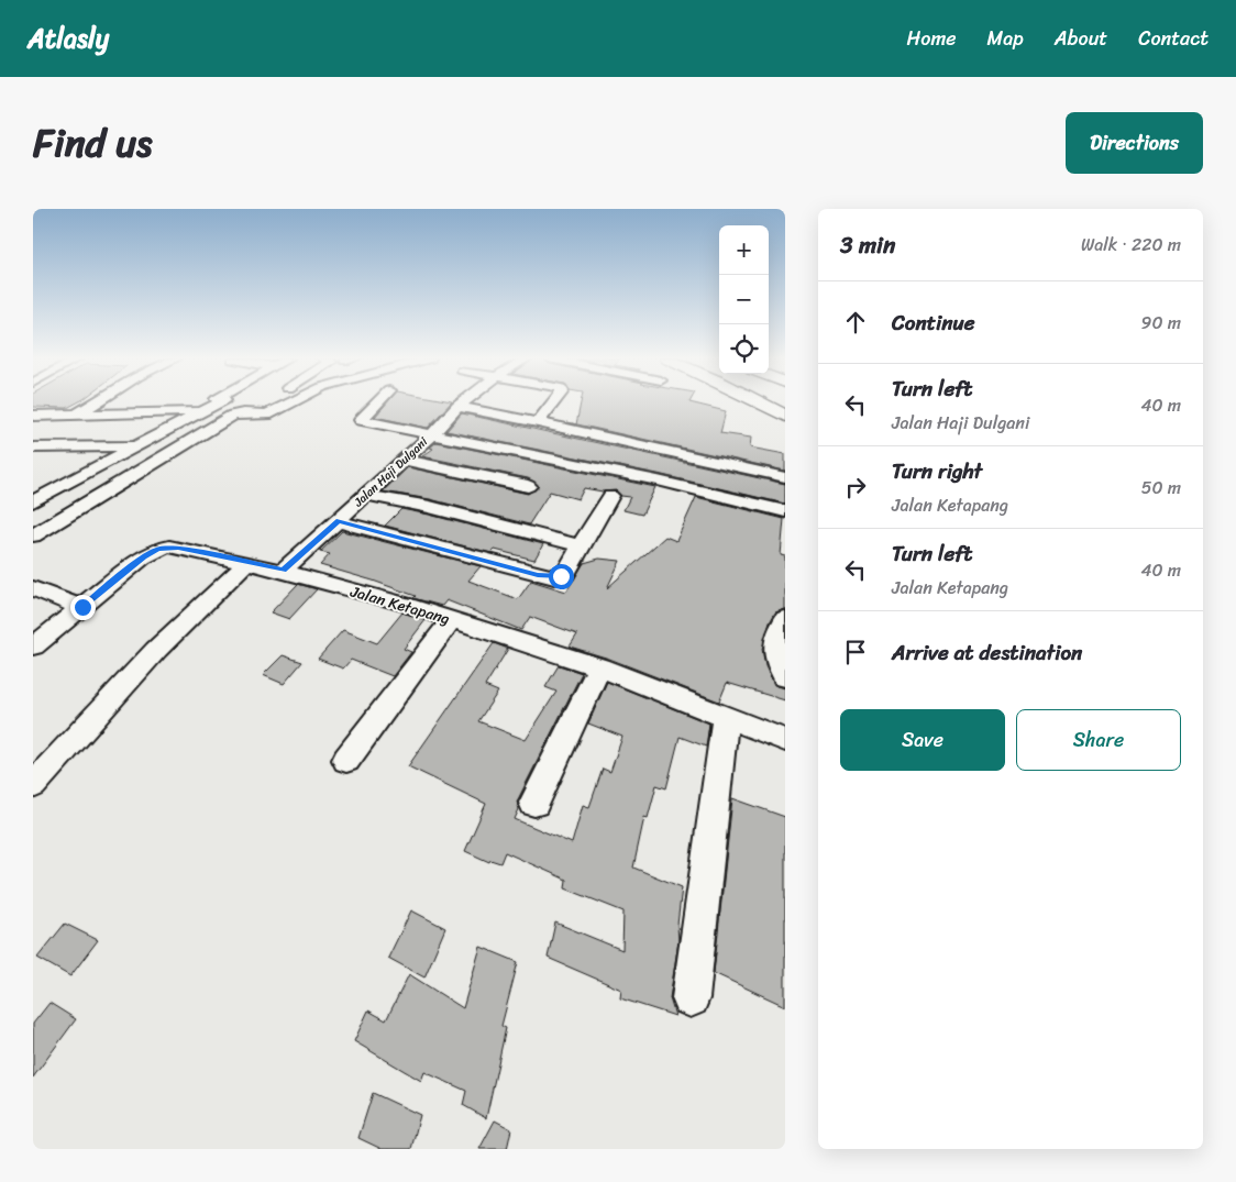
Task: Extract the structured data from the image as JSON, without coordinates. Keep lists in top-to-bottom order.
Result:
{
  "streets": {
    "street": ["Jalan Haji Dulgani", "Jalan Ketapang"]
  },
  "crossings": [
    ["Jalan Haji Dulgani", "Jalan Ketapang"]
  ],
  "page": {
    "header": "Atlasly",
    "nav": [
      "Home",
      "Map",
      "About",
      "Contact"
    ],
    "title": "Find us",
    "buttons": [
      "Directions",
      ["Save", "Share"]
    ],
    "heading": ["3 min", "Walk · 220 m"],
    "map_buttons": ["+", "−"],
    "list": [
      ["Continue", "90 m"],
      ["Turn left", "Jalan Haji Dulgani", "40 m"],
      ["Turn right", "Jalan Ketapang", "50 m"],
      ["Turn left", "Jalan Ketapang", "40 m"],
      "Arrive at destination"
    ]
  }
}
